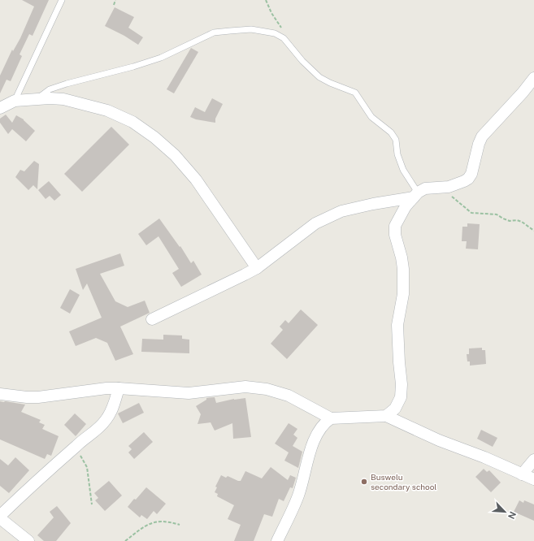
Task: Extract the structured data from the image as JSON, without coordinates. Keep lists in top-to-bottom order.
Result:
{
  "places": ["Buswelu secondary school"],
  "north": "bottom right"
}
